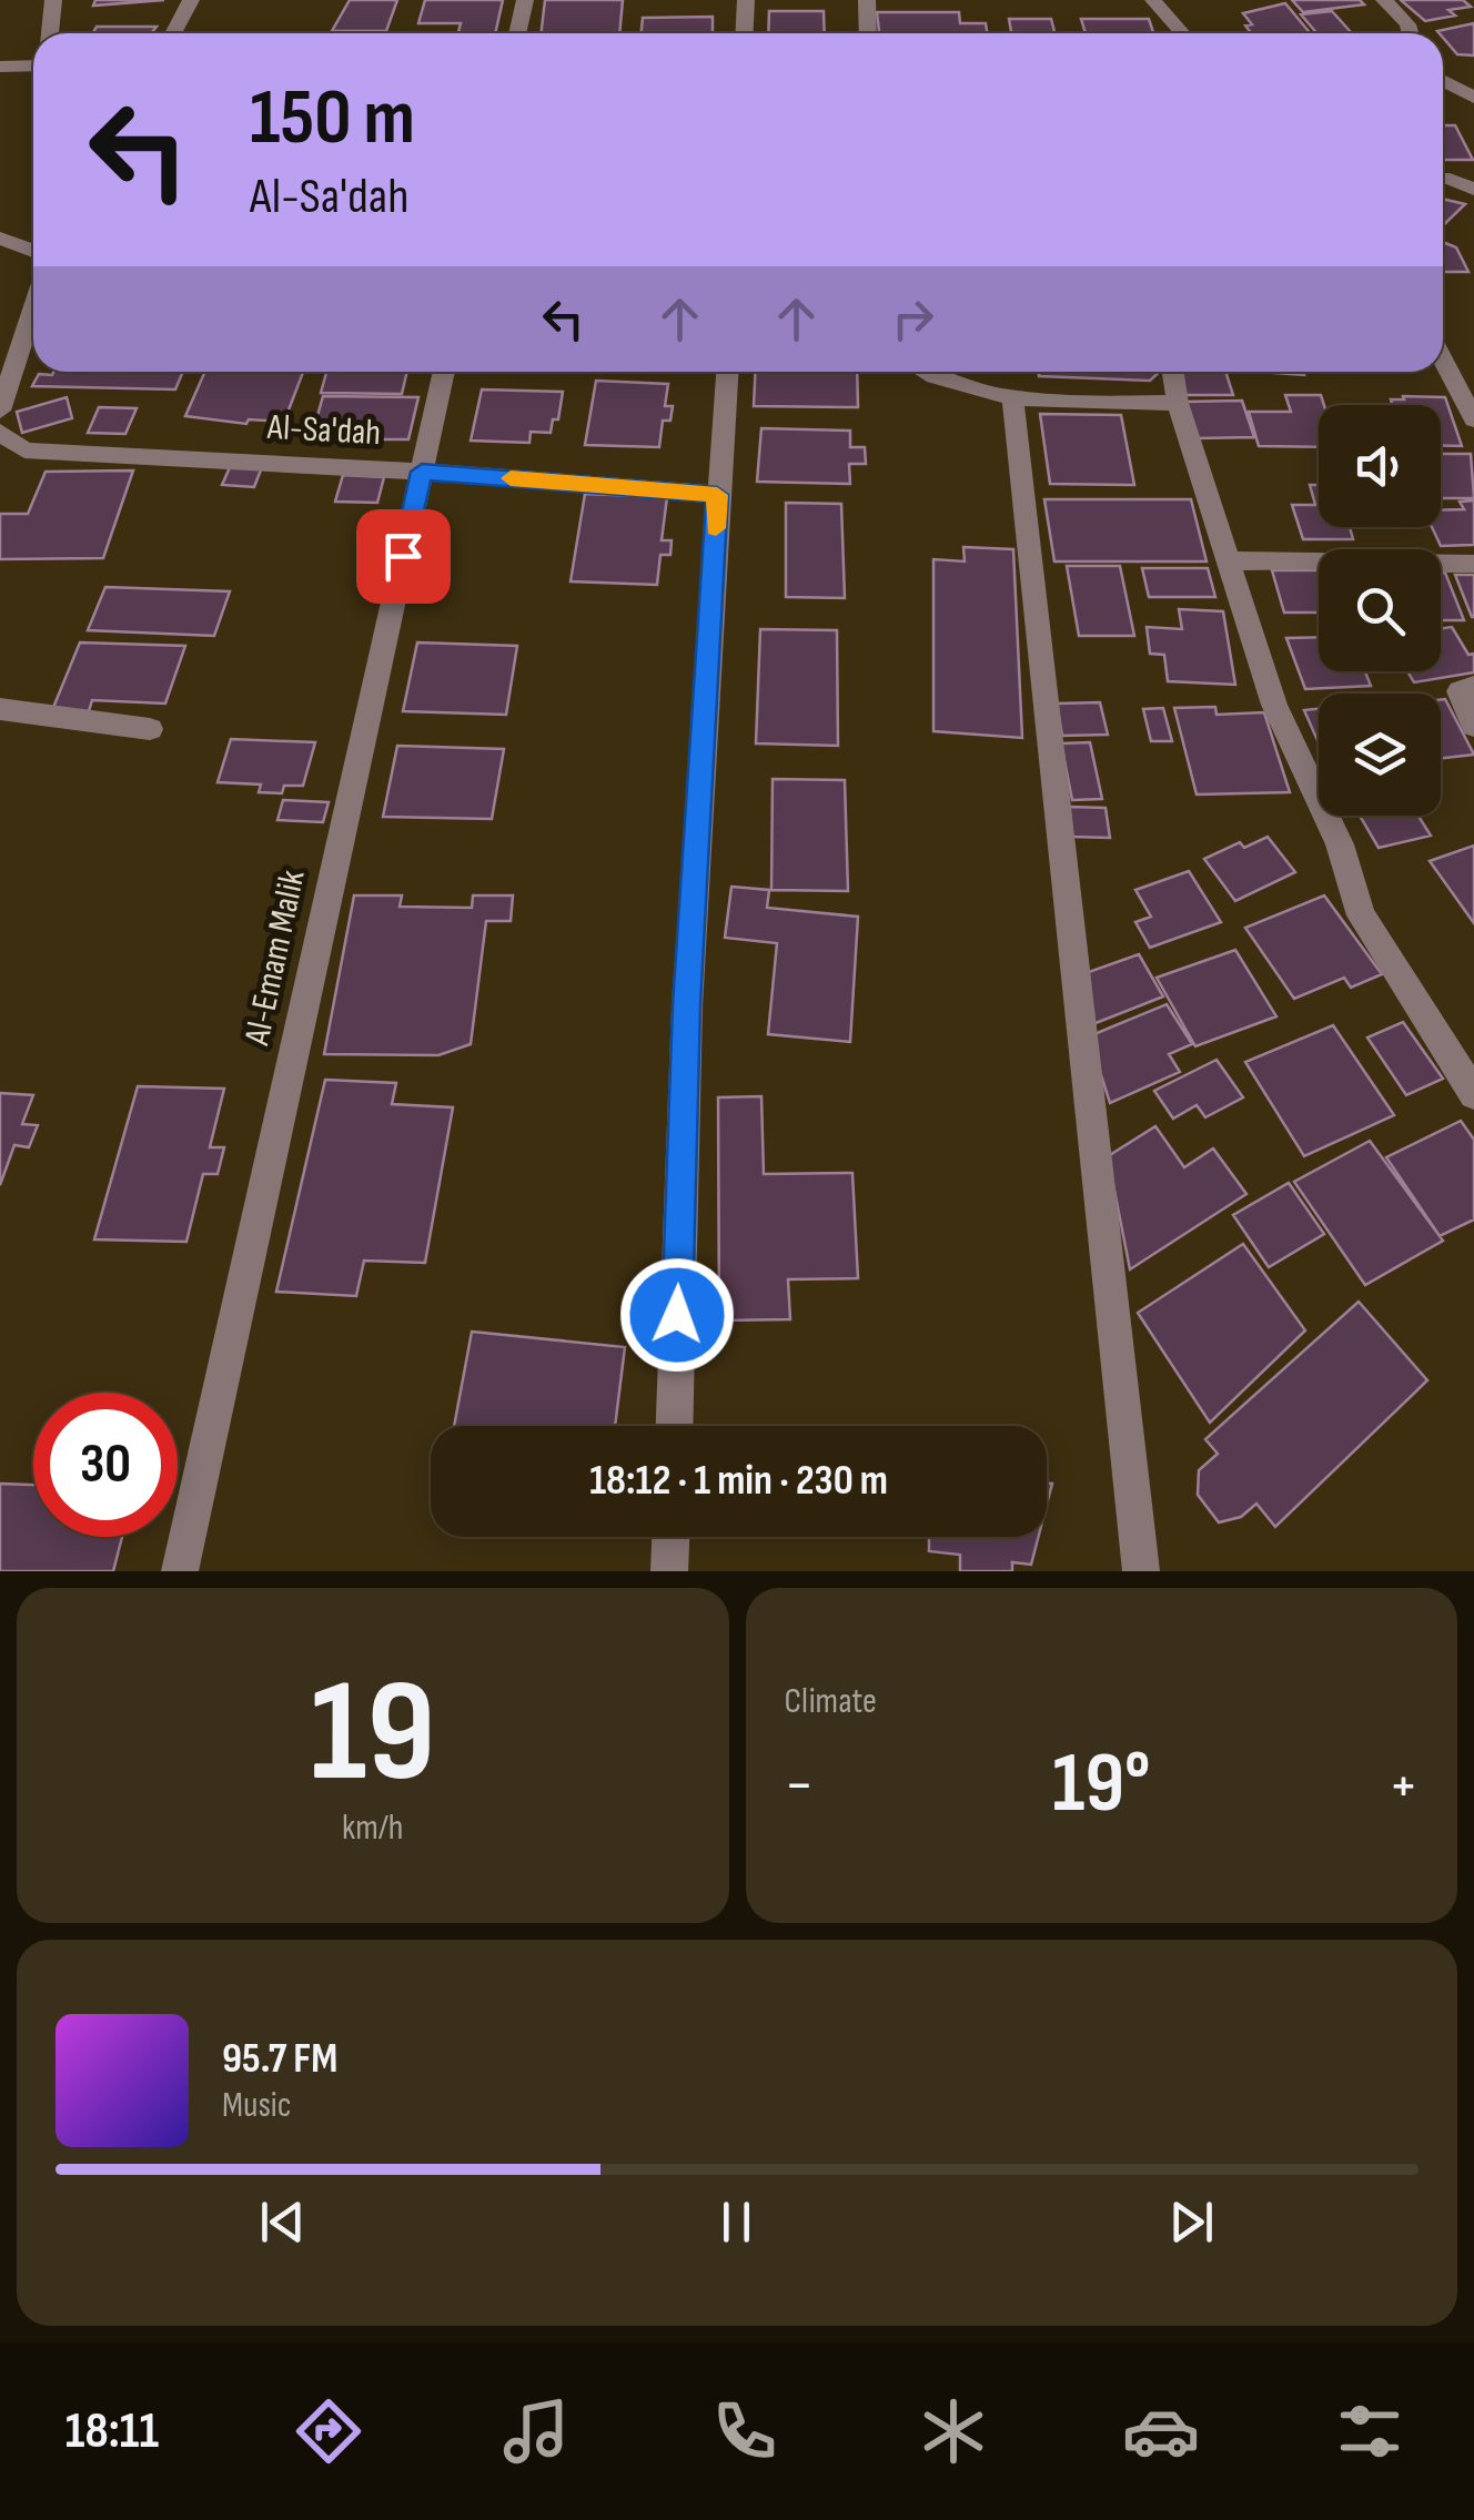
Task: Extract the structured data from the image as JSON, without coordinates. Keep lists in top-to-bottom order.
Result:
{
  "streets": {
    "street": ["Al-Sa'dah", "Al-Emam Malik"]
  },
  "crossings": [
    ["Al-Sa'dah", "Al-Emam Malik"]
  ],
  "page": {
    "turn": ["150 m", "Al-Sa'dah"],
    "limit": "30",
    "trip": "18:12 · 1 min · 230 m",
    "tile": [
      ["19", "km/h"],
      "Climate"
    ],
    "heat": ["−", "19°", "+"],
    "song": ["95.7 FM", "Music"],
    "tabs": "18:11"
  }
}
